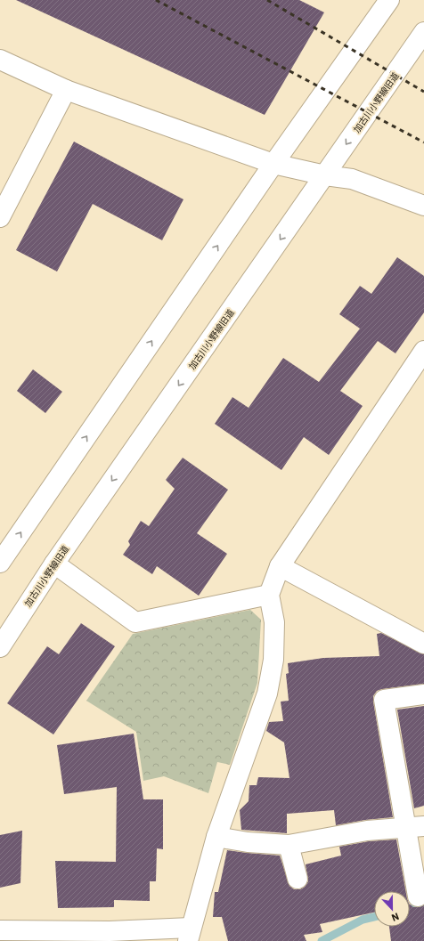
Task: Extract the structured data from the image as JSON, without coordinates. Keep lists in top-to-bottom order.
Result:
{
  "streets": {
    "street": ["加古川小野線旧道"]
  },
  "north": "bottom"
}
